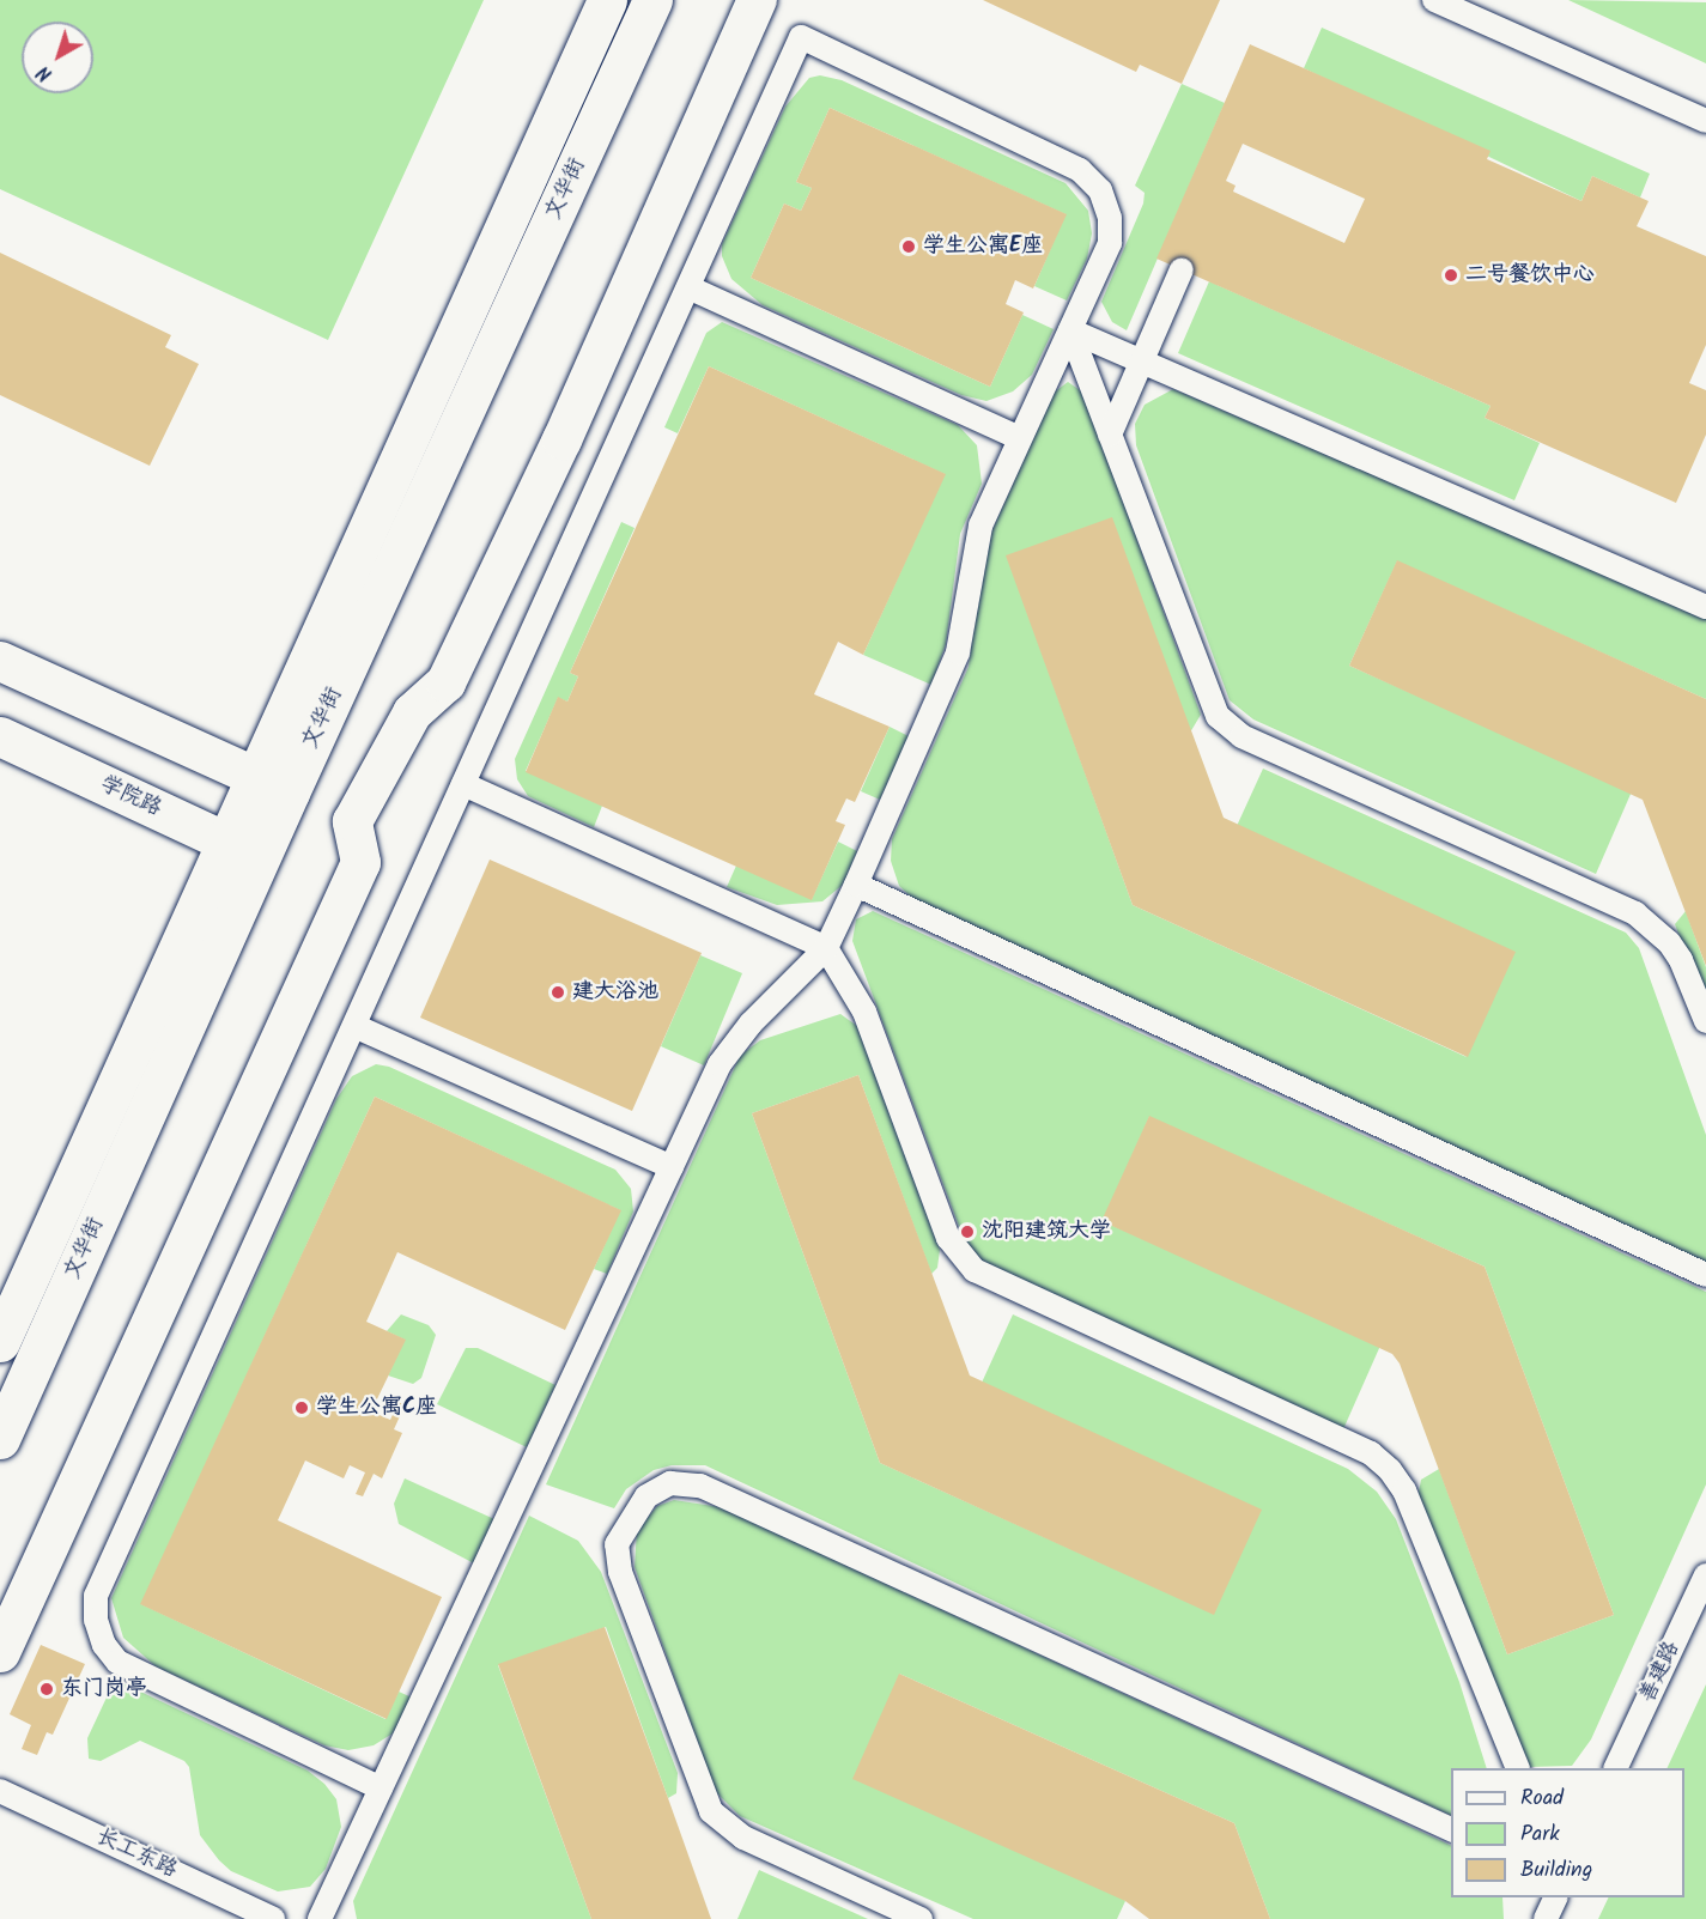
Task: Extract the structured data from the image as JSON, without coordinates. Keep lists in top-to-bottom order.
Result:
{
  "streets": {
    "street": ["文华街", "学院路"],
    "lane": ["善建路", "长工东路"]
  },
  "crossings": [
    ["文华街", "学院路"]
  ],
  "places": [
    "学生公寓E座",
    "二号餐饮中心",
    "建大浴池",
    "沈阳建筑大学",
    "学生公寓C座",
    "东门岗亭"
  ],
  "legend": ["Road", "Park", "Building"],
  "north": "bottom left"
}
